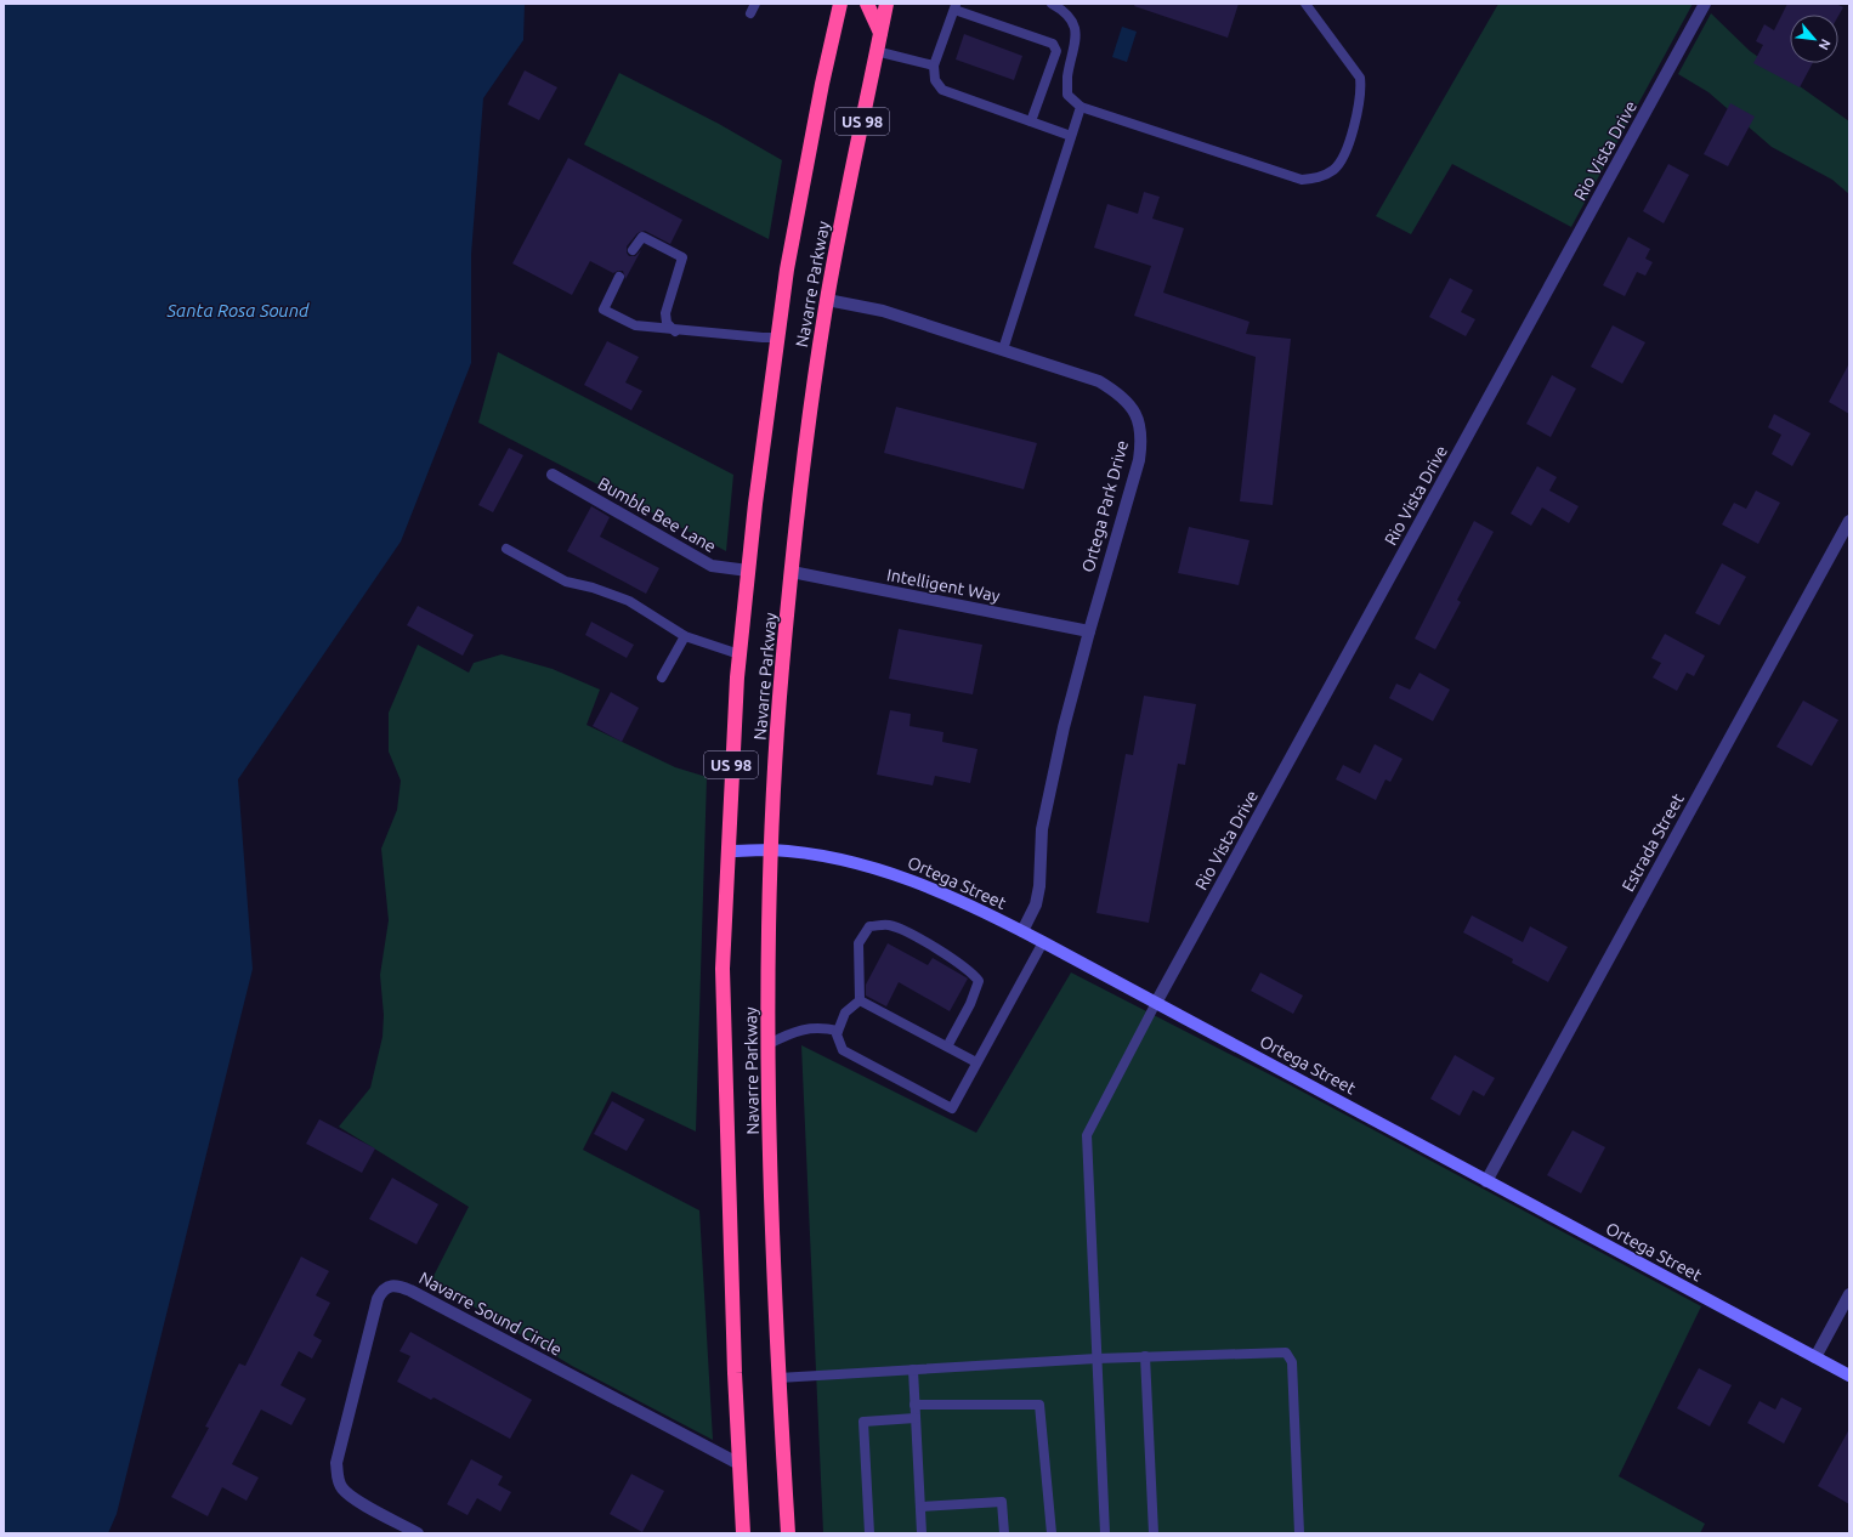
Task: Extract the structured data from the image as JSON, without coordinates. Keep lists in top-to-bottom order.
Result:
{
  "streets": {
    "highway": ["US 98", "Navarre Parkway"],
    "street": [
      "Rio Vista Drive",
      "Ortega Park Drive",
      "Bumble Bee Lane",
      "Intelligent Way",
      "Estrada Street",
      "Ortega Street",
      "Navarre Sound Circle"
    ]
  },
  "crossings": [
    ["Rio Vista Drive", "Ortega Street"],
    ["Navarre Parkway", "Ortega Park Drive"],
    ["Navarre Parkway", "Bumble Bee Lane"],
    ["Navarre Parkway", "Intelligent Way"],
    ["Navarre Parkway", "Ortega Street"],
    ["Navarre Parkway", "Navarre Sound Circle"],
    ["Ortega Park Drive", "Intelligent Way"],
    ["Ortega Park Drive", "Ortega Street"],
    ["Estrada Street", "Ortega Street"]
  ],
  "water": ["Santa Rosa Sound"],
  "north": "bottom right"
}
